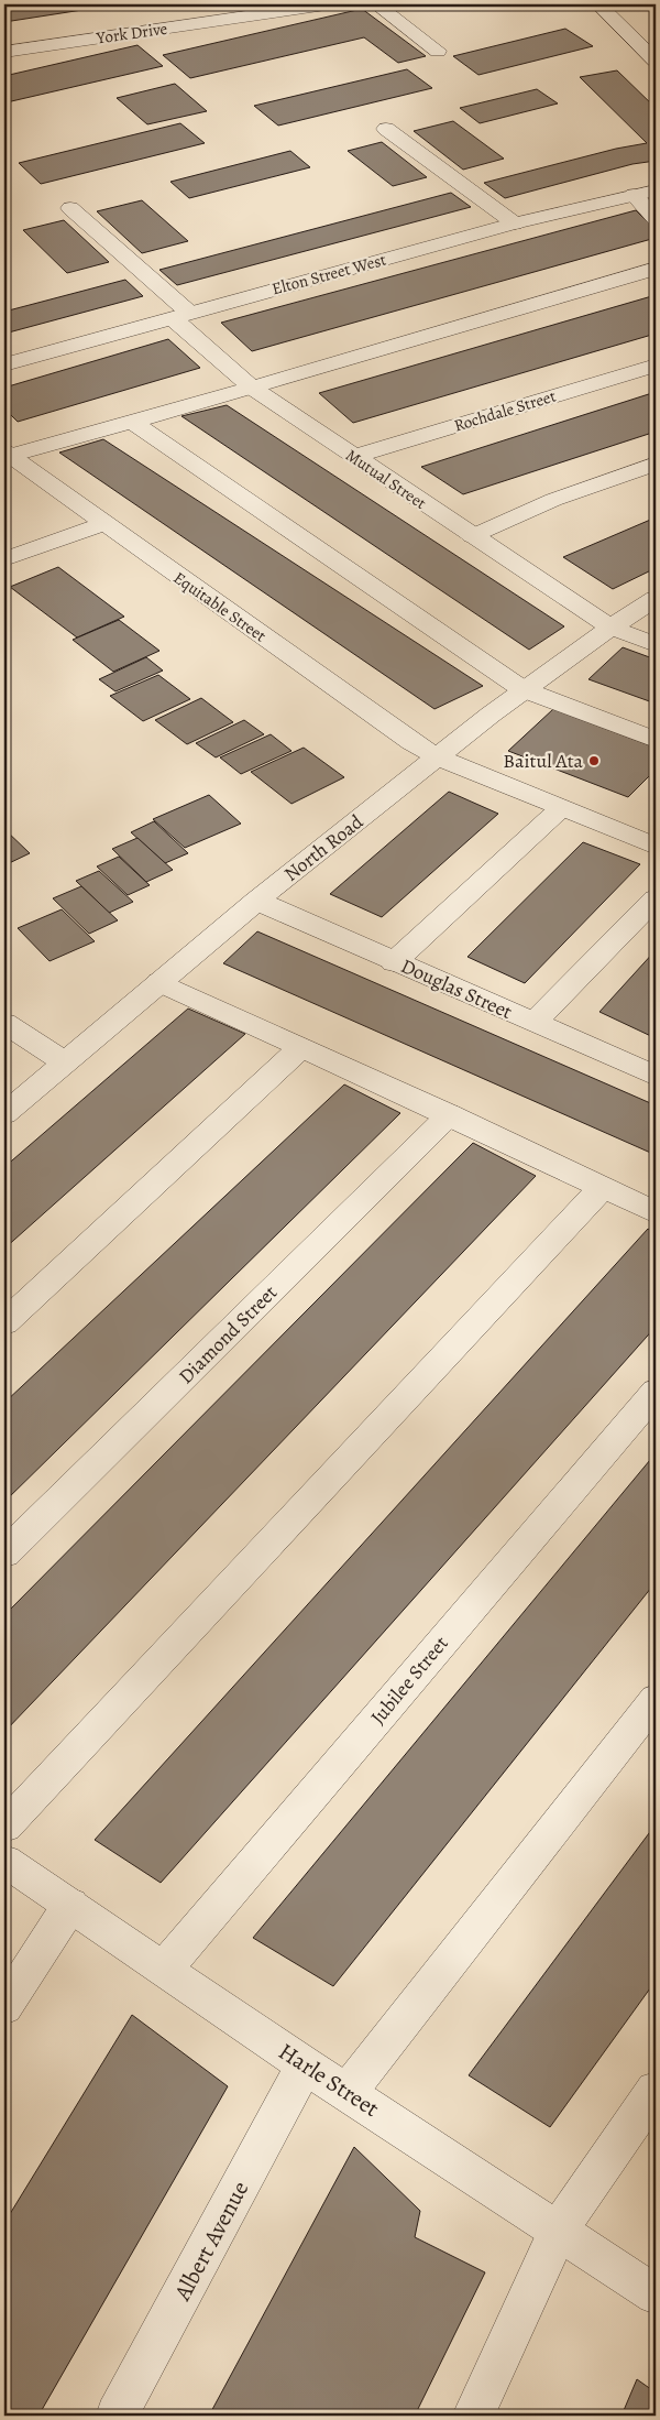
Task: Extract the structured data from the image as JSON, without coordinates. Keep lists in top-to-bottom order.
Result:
{
  "streets": {
    "street": [
      "York Drive",
      "Elton Street West",
      "Rochdale Street",
      "Mutual Street",
      "Equitable Street",
      "North Road",
      "Douglas Street",
      "Diamond Street",
      "Jubilee Street",
      "Harle Street",
      "Albert Avenue"
    ]
  },
  "crossings": [
    ["Elton Street West", "Mutual Street"],
    ["Rochdale Street", "Mutual Street"],
    ["Mutual Street", "North Road"],
    ["Equitable Street", "North Road"],
    ["North Road", "Douglas Street"],
    ["Jubilee Street", "Harle Street"],
    ["Harle Street", "Albert Avenue"]
  ],
  "places": ["Baitul Ata"]
}
